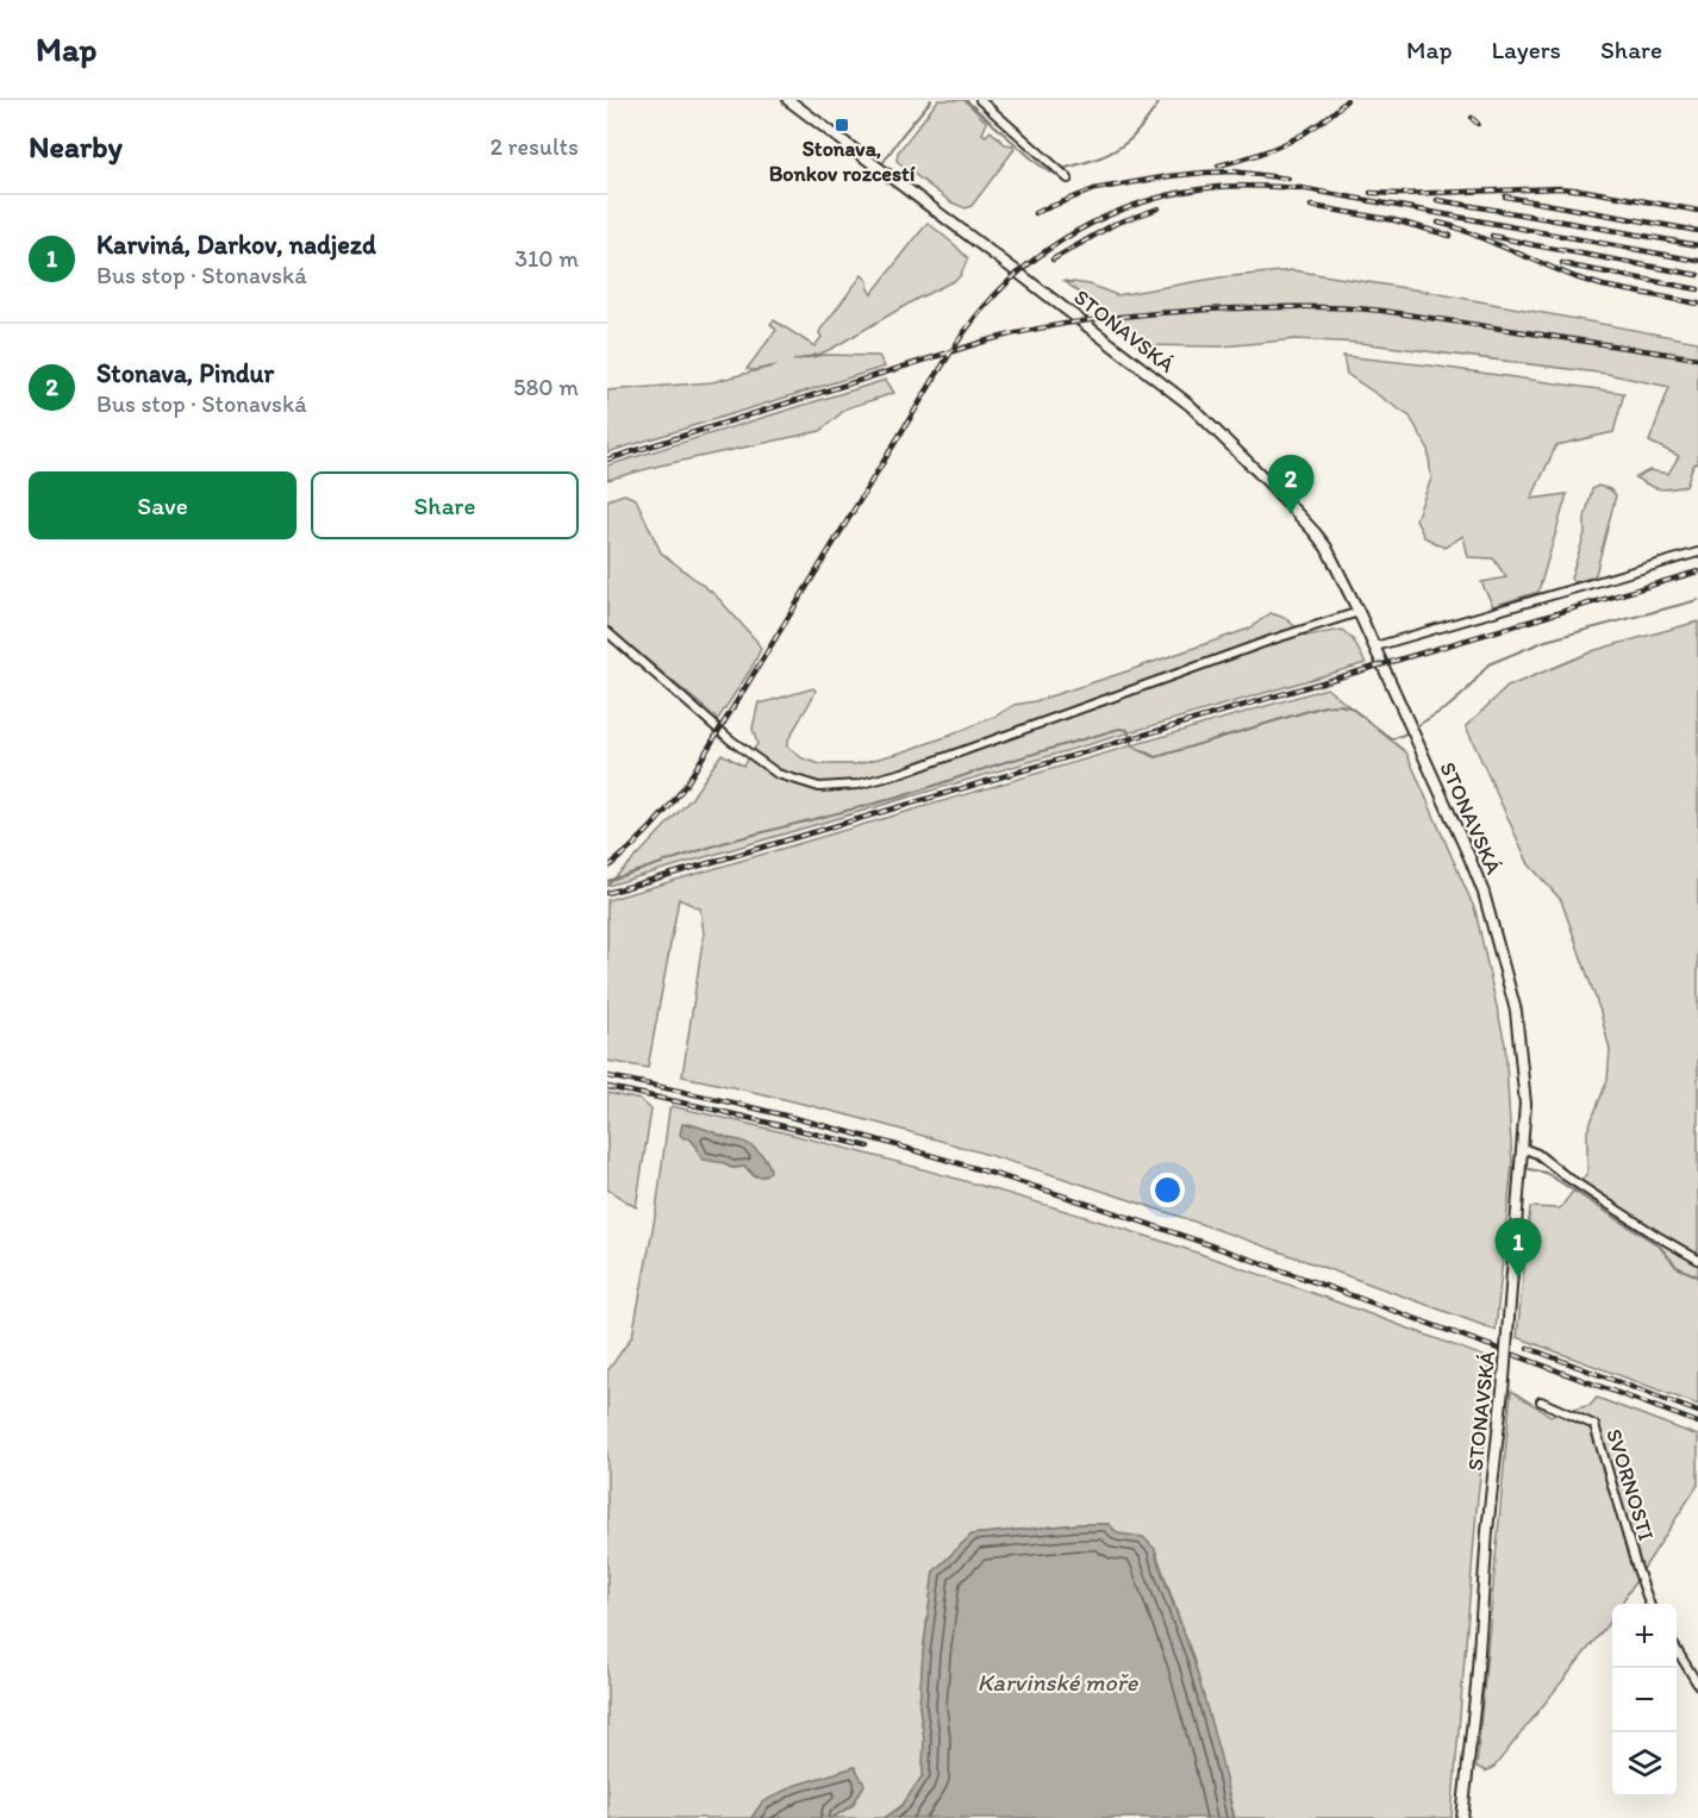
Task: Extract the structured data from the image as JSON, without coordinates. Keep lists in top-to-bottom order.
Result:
{
  "streets": {
    "street": ["STONAVSKÁ", "SVORNOSTI"]
  },
  "water": ["Karvinské moře"],
  "places": {
    "transit": ["Stonava, Bonkov rozcestí"]
  },
  "page": {
    "header": "Map",
    "nav": ["Map", "Layers", "Share"],
    "heading": ["Nearby", "2 results"],
    "list": [
      {
        "mark": "1",
        "name": "Karviná, Darkov, nadjezd",
        "note": "Bus stop · Stonavská",
        "value": "310 m"
      },
      {
        "mark": "2",
        "name": "Stonava, Pindur",
        "note": "Bus stop · Stonavská",
        "value": "580 m"
      }
    ],
    "buttons": ["Save", "Share"],
    "pins": ["2", "1"],
    "map_buttons": ["+", "−"]
  }
}
